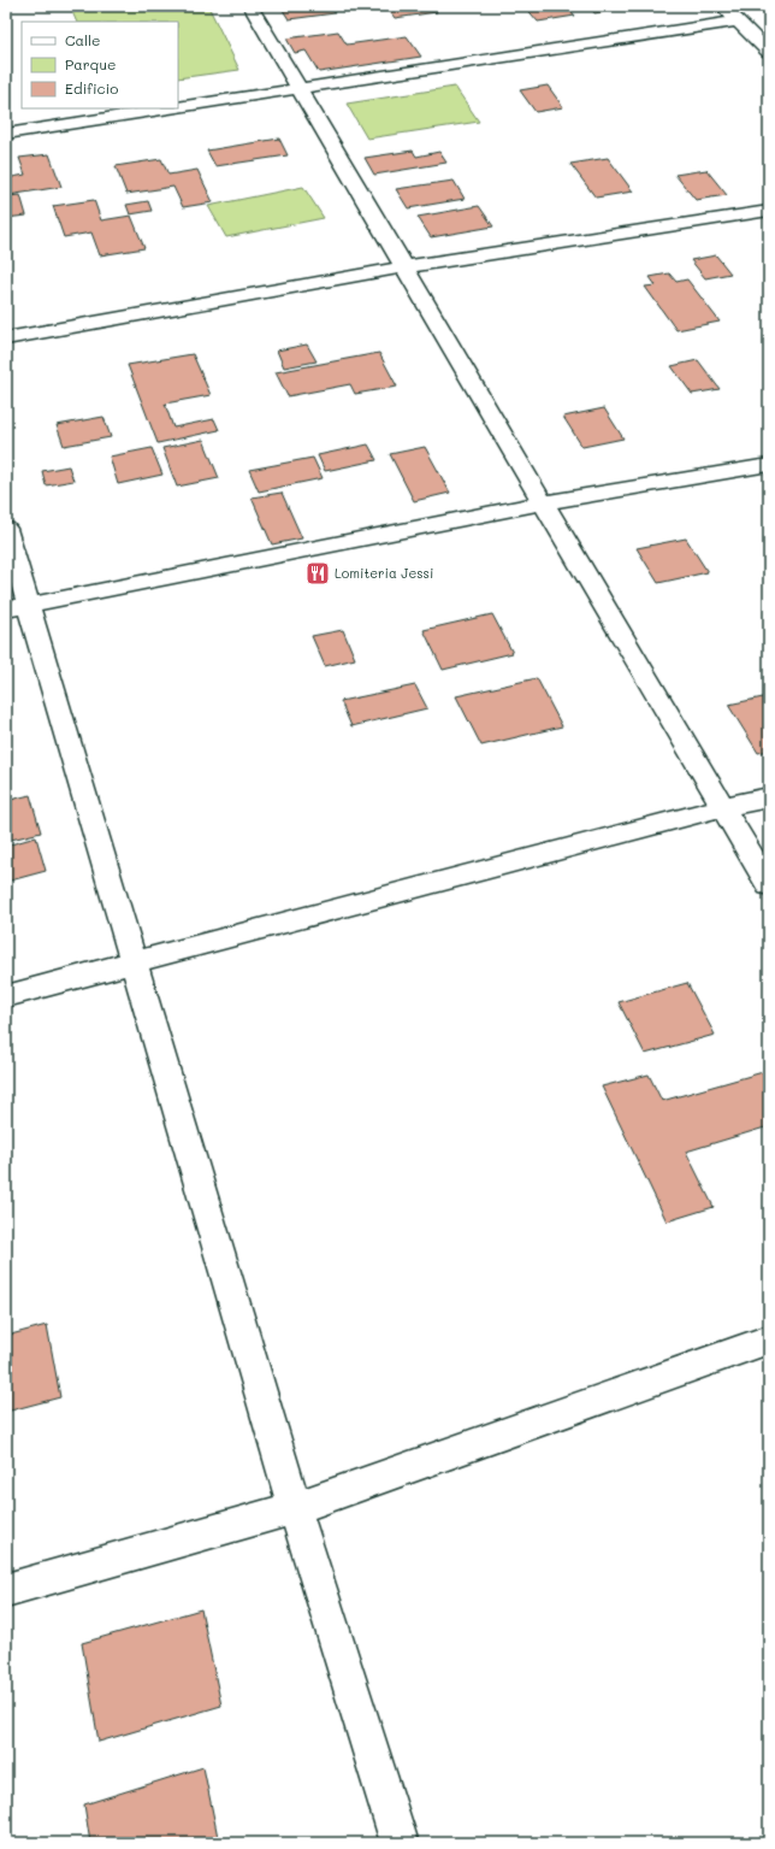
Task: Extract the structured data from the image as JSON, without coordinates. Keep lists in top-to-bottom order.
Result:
{
  "places": {
    "restaurant": ["Lomiteria Jessi"]
  },
  "legend": ["Calle", "Parque", "Edificio"]
}
